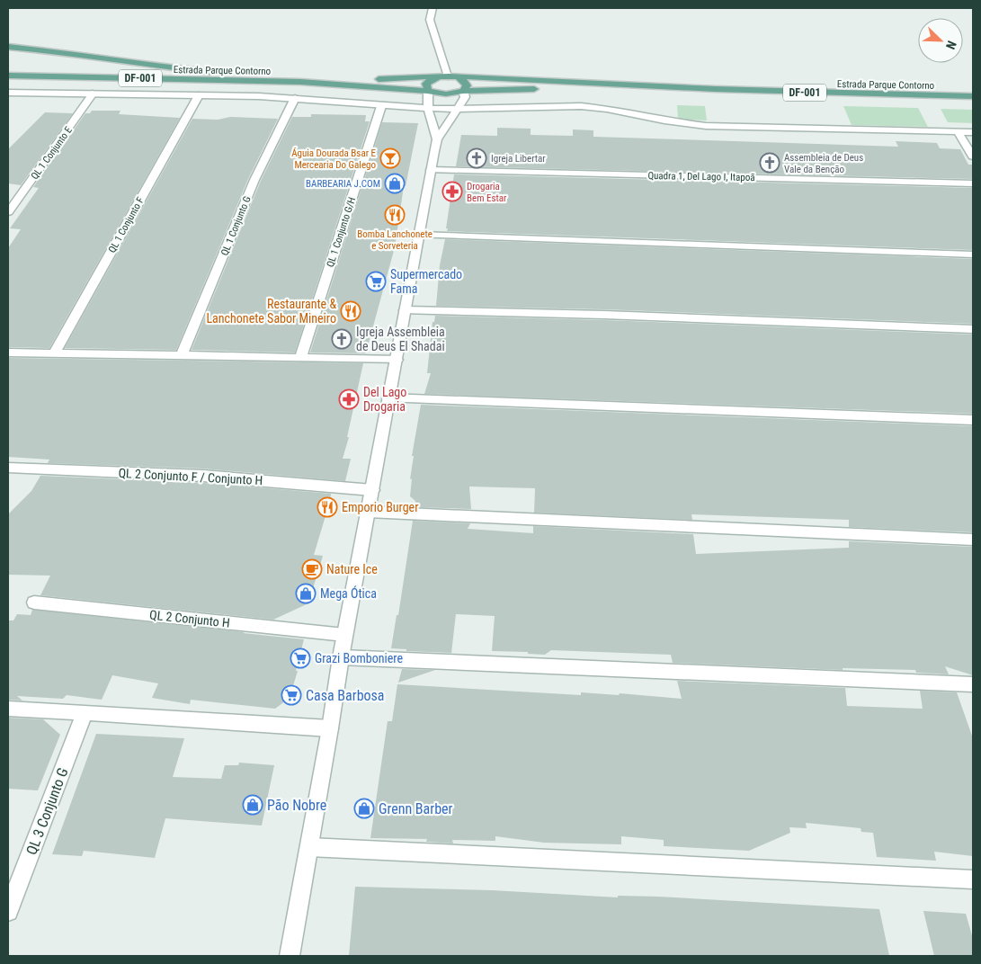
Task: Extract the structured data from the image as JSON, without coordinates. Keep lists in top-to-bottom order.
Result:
{
  "streets": {
    "main road": ["Estrada Parque Contorno", "DF-001"],
    "street": [
      "QL 1 Conjunto E",
      "Quadra 1, Del Lago I, Itapoã",
      "QL 1 Conjunto F",
      "QL 1 Conjunto G",
      "QL 1 Conjunto G/H",
      "QL 2 Conjunto F / Conjunto H",
      "QL 2 Conjunto H",
      "QL 3 Conjunto G"
    ]
  },
  "crossings": [
    ["Estrada Parque Contorno", "DF-001"]
  ],
  "places": {
    "bar": ["Águia Dourada Bsar E Mercearia Do Galego"],
    "church": ["Igreja Libertar", "Assembleia de Deus Vale da Benção", "Igreja Assembleia de Deus El Shadai"],
    "shop": [
      "BARBEARIA J.COM",
      "Mega Ótica",
      "Pão Nobre",
      "Grenn Barber"
    ],
    "pharmacy": ["Drogaria Bem Estar", "Del Lago Drogaria"],
    "restaurant": ["Bomba Lanchonete e Sorveteria", "Restaurante & Lanchonete Sabor Mineiro", "Emporio Burger"],
    "supermarket": ["Supermercado Fama", "Grazi Bomboniere", "Casa Barbosa"],
    "cafe": ["Nature Ice"]
  },
  "north": "bottom right"
}
